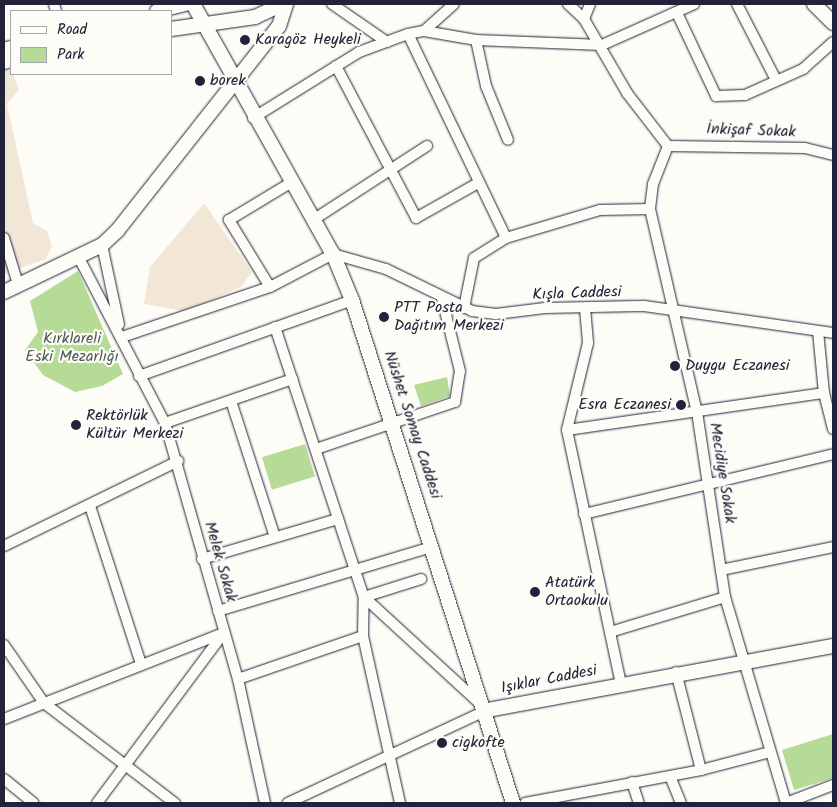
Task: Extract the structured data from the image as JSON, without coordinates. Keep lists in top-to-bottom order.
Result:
{
  "streets": {
    "street": [
      "İnkişaf Sokak",
      "Kışla Caddesi",
      "Nüshet Somay Caddesi",
      "Mecidiye Sokak",
      "Melek Sokak",
      "Işıklar Caddesi"
    ]
  },
  "crossings": [
    ["İnkişaf Sokak", "Mecidiye Sokak"],
    ["Kışla Caddesi", "Nüshet Somay Caddesi"],
    ["Kışla Caddesi", "Mecidiye Sokak"],
    ["Nüshet Somay Caddesi", "Işıklar Caddesi"],
    ["Mecidiye Sokak", "Işıklar Caddesi"]
  ],
  "parks": ["Kırklareli Eski Mezarlığı"],
  "places": [
    "Karagöz Heykeli",
    "borek",
    "PTT Posta Dağıtım Merkezi",
    "Duygu Eczanesi",
    "Esra Eczanesi",
    "Rektörlük Kültür Merkezi",
    "Atatürk Ortaokulu",
    "cigkofte"
  ],
  "legend": ["Road", "Park"]
}
